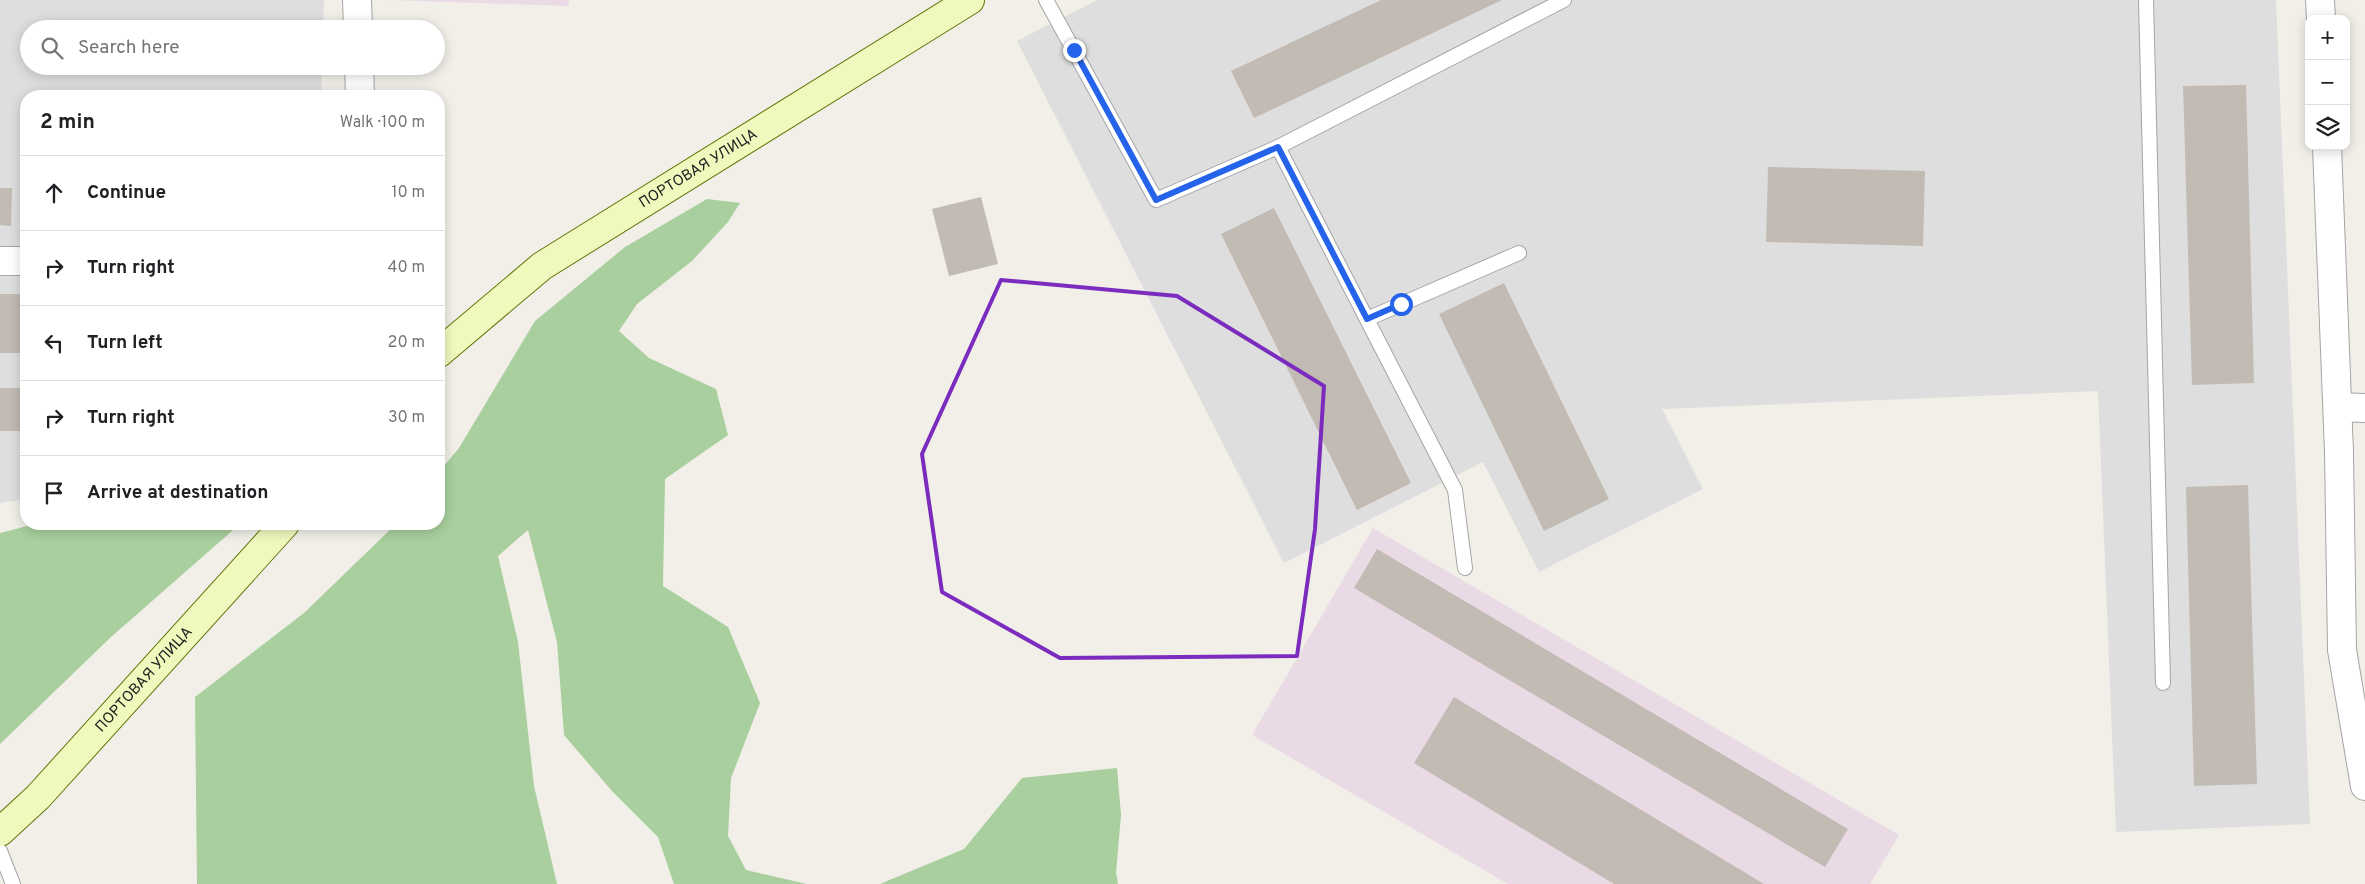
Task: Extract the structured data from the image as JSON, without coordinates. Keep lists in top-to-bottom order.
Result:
{
  "streets": {
    "street": ["ПОРТОВАЯ УЛИЦА"]
  },
  "page": {
    "map_buttons": ["+", "−"],
    "search": "Search here",
    "heading": ["2 min", "Walk · 100 m"],
    "list": [
      ["Continue", "10 m"],
      ["Turn right", "40 m"],
      ["Turn left", "20 m"],
      ["Turn right", "30 m"],
      "Arrive at destination"
    ]
  }
}
